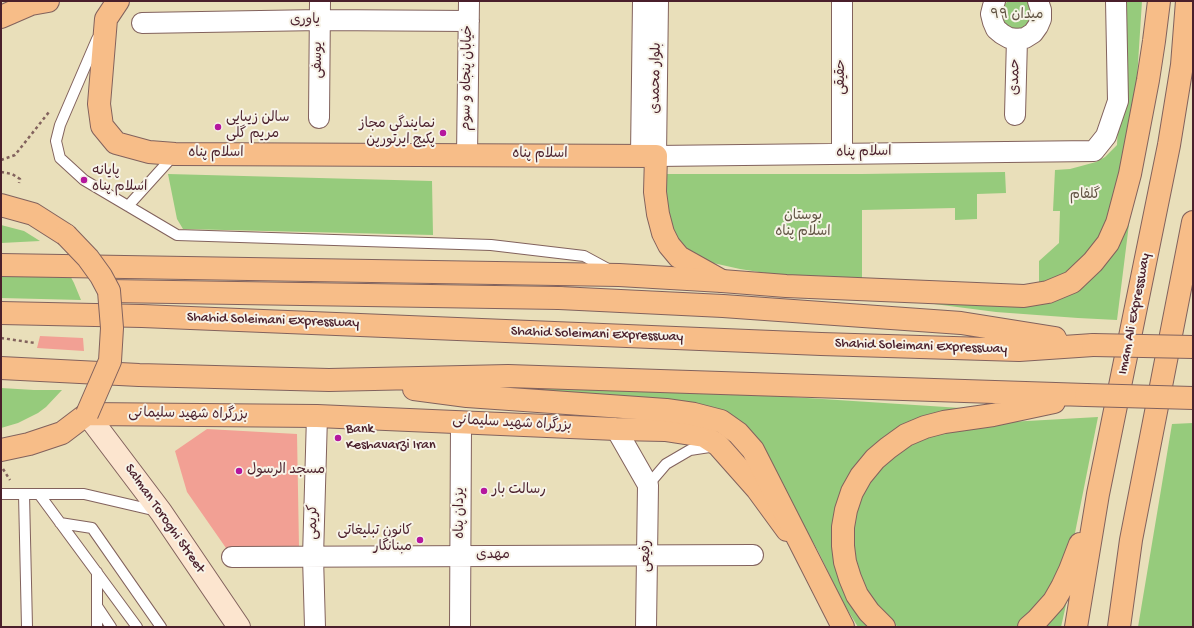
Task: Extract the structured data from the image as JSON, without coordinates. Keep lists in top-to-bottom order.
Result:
{
  "streets": {
    "main road": [
      "اسلام پناه",
      "Imam Ali Expressway",
      "Shahid Soleimani Expressway",
      "بزرگراه شهید سلیمانی",
      "Salman Toroghi Street"
    ],
    "street": [
      "یاوری",
      "یوسفی",
      "حقیقی",
      "حمدی",
      "خیابان پنجاه و سوم",
      "بلوار محمدی",
      "یزدان پناه",
      "کریمی",
      "مهدی",
      "رفیعی"
    ]
  },
  "crossings": [
    ["یاوری", "یوسفی"],
    ["یاوری", "خیابان پنجاه و سوم"],
    ["حقیقی", "اسلام پناه"],
    ["خیابان پنجاه و سوم", "اسلام پناه"],
    ["بلوار محمدی", "اسلام پناه"],
    ["بزرگراه شهید سلیمانی", "یزدان پناه"],
    ["بزرگراه شهید سلیمانی", "Salman Toroghi Street"],
    ["بزرگراه شهید سلیمانی", "کریمی"],
    ["یزدان پناه", "مهدی"],
    ["کریمی", "مهدی"],
    ["مهدی", "رفیعی"]
  ],
  "parks": ["میدان ۹۹", "گلفام", "بوستان اسلام پناه"],
  "places": [
    "سالن زیبایی مریم گلی",
    "نمایندگی مجاز پکیج ایرتورپن",
    "پایانه اسلام پناه",
    "Bank Keshavarzi Iran",
    "مسجد الرسول",
    "رسالت بار",
    "کانون تبلیغاتی مبنانگار"
  ]
}
